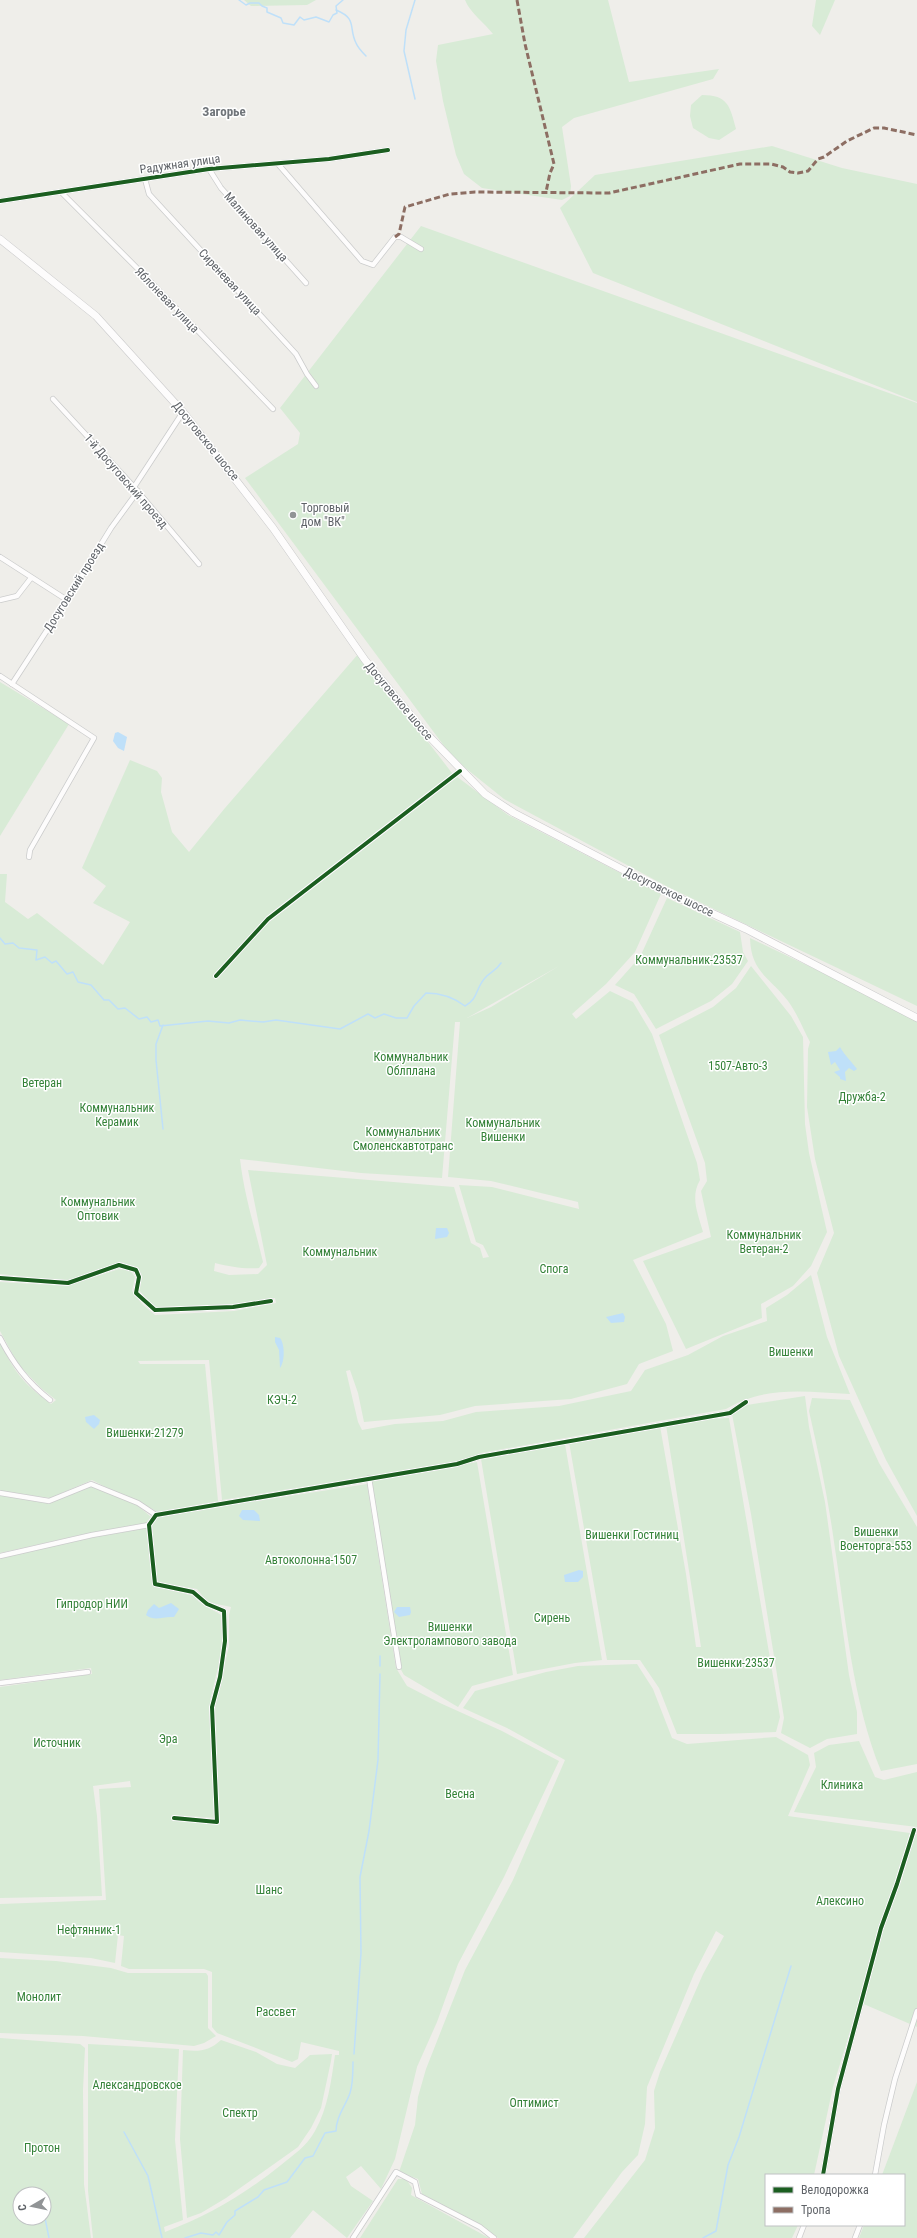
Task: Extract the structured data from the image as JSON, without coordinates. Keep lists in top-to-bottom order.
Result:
{
  "streets": {
    "main road": ["Досуговское шоссе"],
    "street": [
      "Радужная улица",
      "Малиновая улица",
      "Сиреневая улица",
      "Яблоневая улица",
      "1-й Досуговский проезд",
      "Досуговский проезд"
    ]
  },
  "crossings": [
    ["Радужная улица", "Малиновая улица"],
    ["Радужная улица", "Сиреневая улица"],
    ["Радужная улица", "Яблоневая улица"],
    ["Досуговское шоссе", "Досуговский проезд"],
    ["1-й Досуговский проезд", "Досуговский проезд"]
  ],
  "districts": ["Загорье"],
  "parks": [
    "Коммунальник-23537",
    "Коммунальник Облплана",
    "1507-Авто-3",
    "Ветеран",
    "Дружба-2",
    "Коммунальник Керамик",
    "Коммунальник Вишенки",
    "Коммунальник Смоленскавтотранс",
    "Коммунальник Оптовик",
    "Коммунальник Ветеран-2",
    "Коммунальник",
    "Спога",
    "Вишенки",
    "КЭЧ-2",
    "Вишенки-21279",
    "Вишенки Военторга-553",
    "Вишенки Гостиниц",
    "Автоколонна-1507",
    "Гипродор НИИ",
    "Сирень",
    "Вишенки Электролампового завода",
    "Вишенки-23537",
    "Эра",
    "Источник",
    "Клиника",
    "Весна",
    "Шанс",
    "Алексино",
    "Нефтянник-1",
    "Монолит",
    "Рассвет",
    "Александровское",
    "Оптимист",
    "Спектр",
    "Протон"
  ],
  "places": ["Торговый дом \"ВК\""],
  "legend": ["Велодорожка", "Тропа"],
  "north": "left"
}
